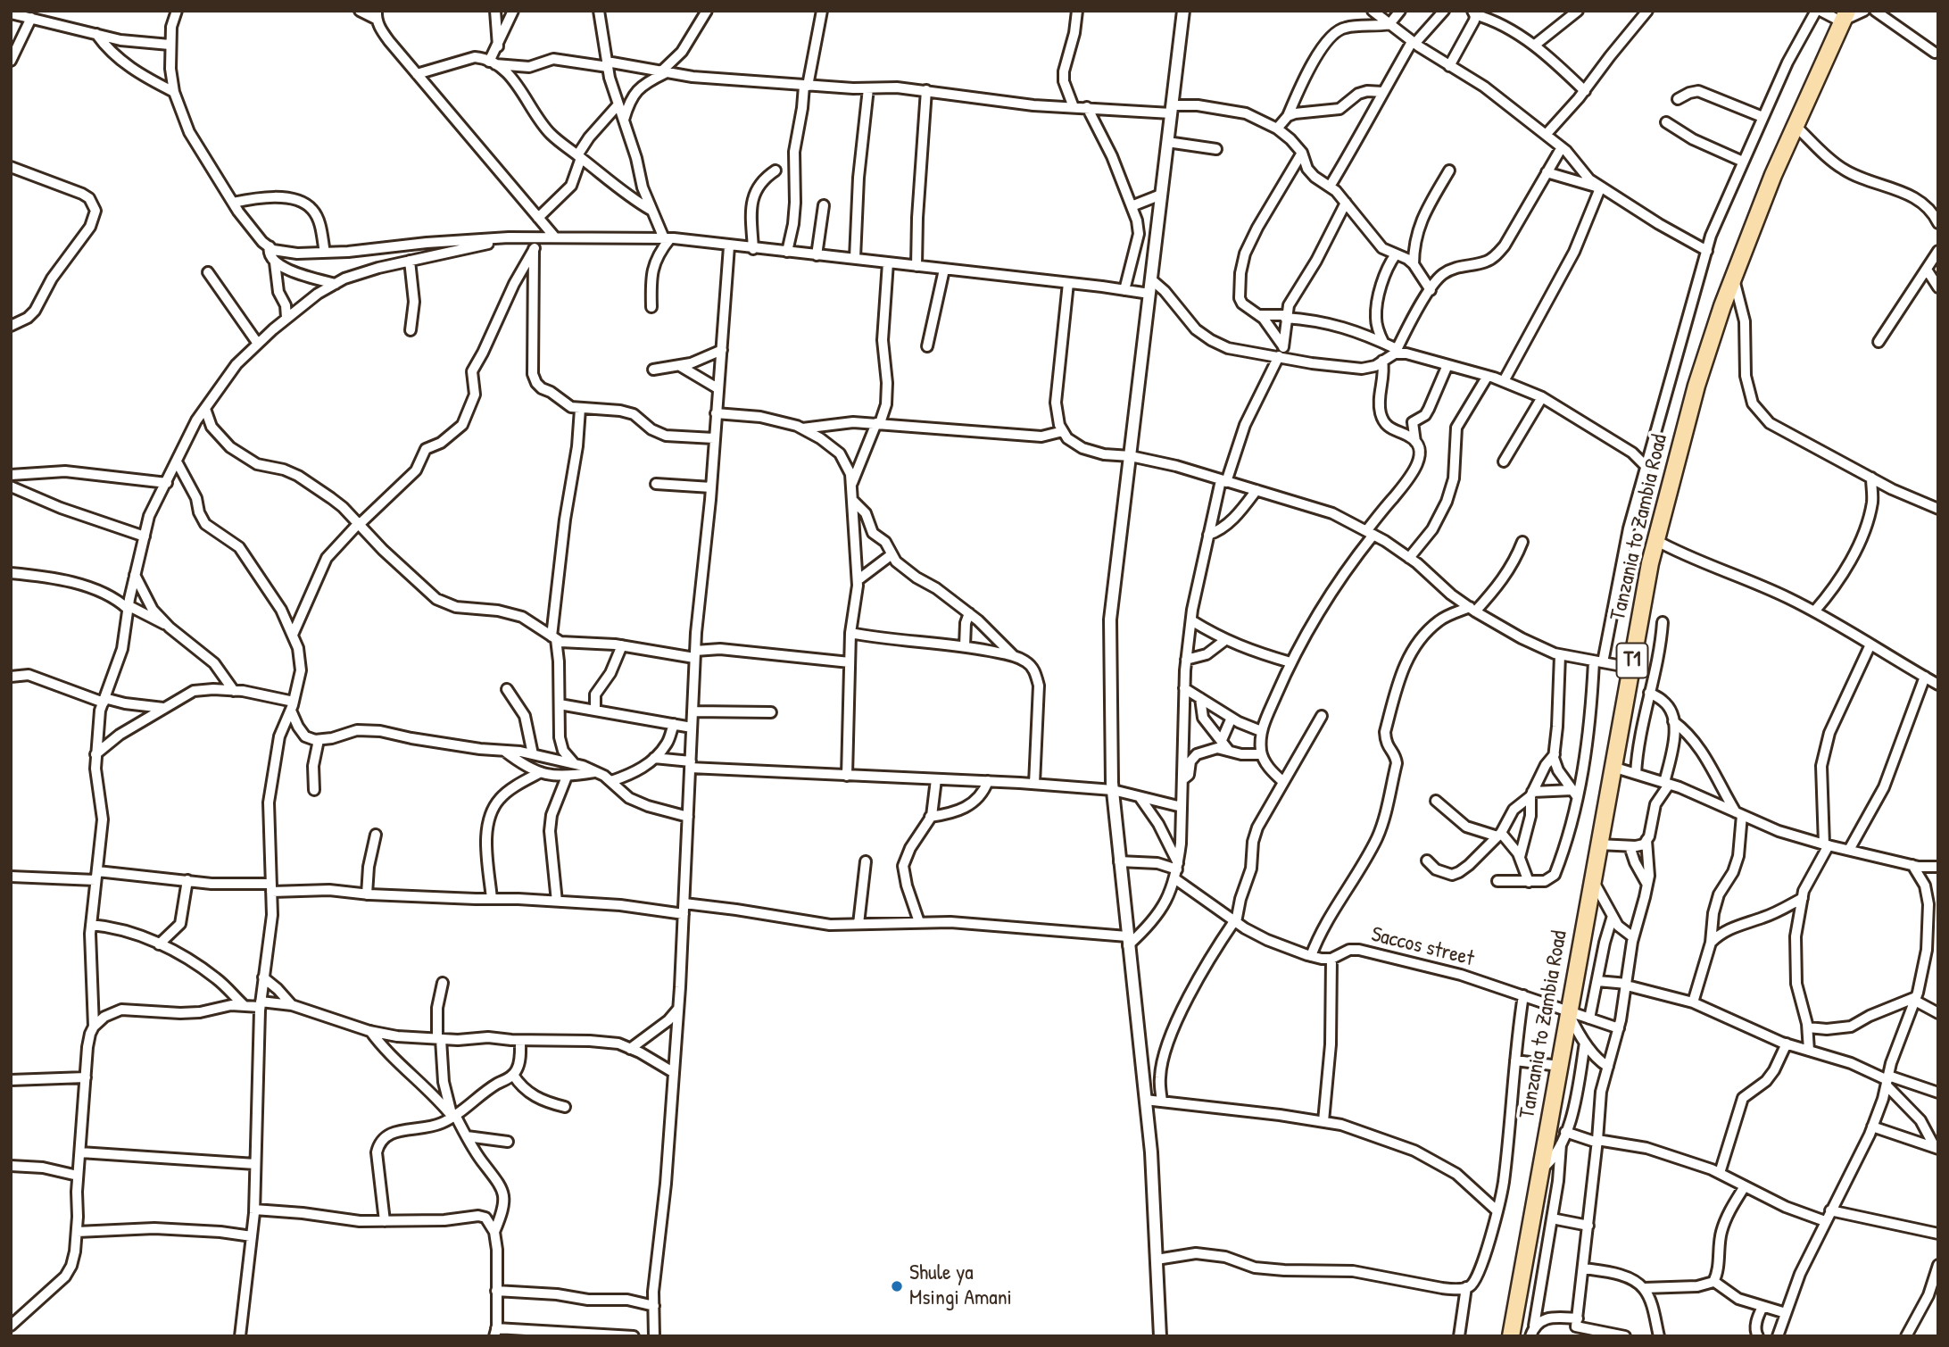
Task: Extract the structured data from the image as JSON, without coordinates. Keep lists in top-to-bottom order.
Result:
{
  "streets": {
    "highway": ["Tanzania to Zambia Road", "T1"],
    "street": ["Saccos street"]
  },
  "crossings": [
    ["Tanzania to Zambia Road", "Saccos street"]
  ],
  "places": ["Shule ya Msingi Amani"]
}
